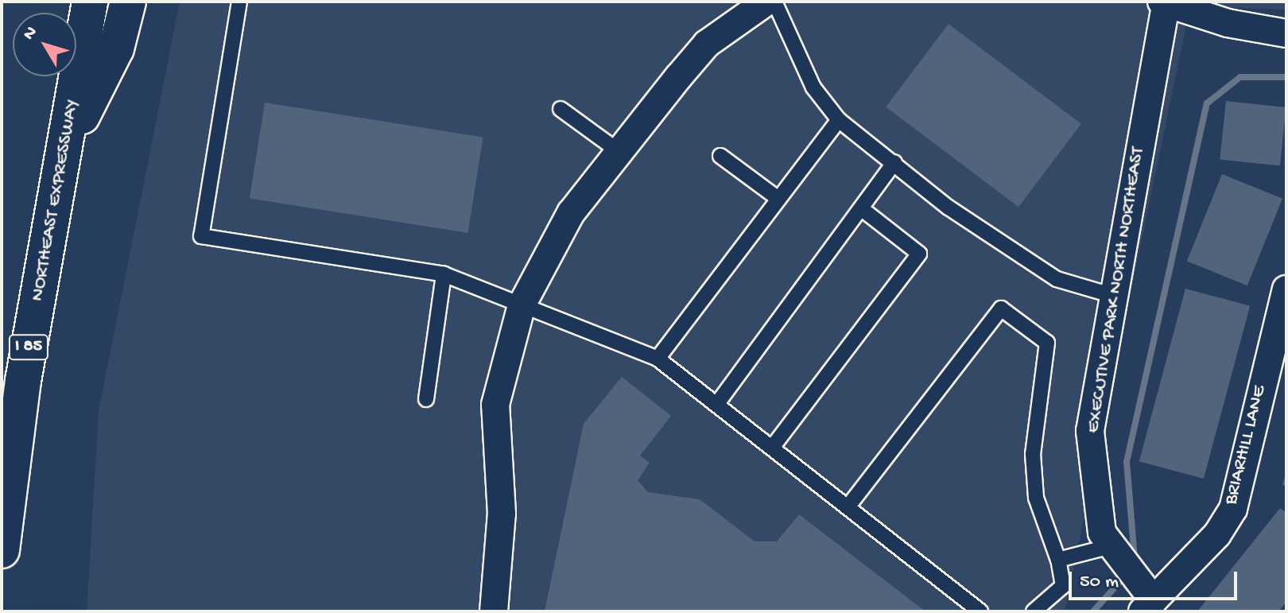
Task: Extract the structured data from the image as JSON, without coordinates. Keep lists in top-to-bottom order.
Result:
{
  "streets": {
    "highway": ["NORTHEAST EXPRESSWAY", "I 85"],
    "street": ["EXECUTIVE PARK NORTH NORTHEAST", "BRIARHILL LANE"]
  },
  "scale_bar": "50 m",
  "north": "top left"
}
